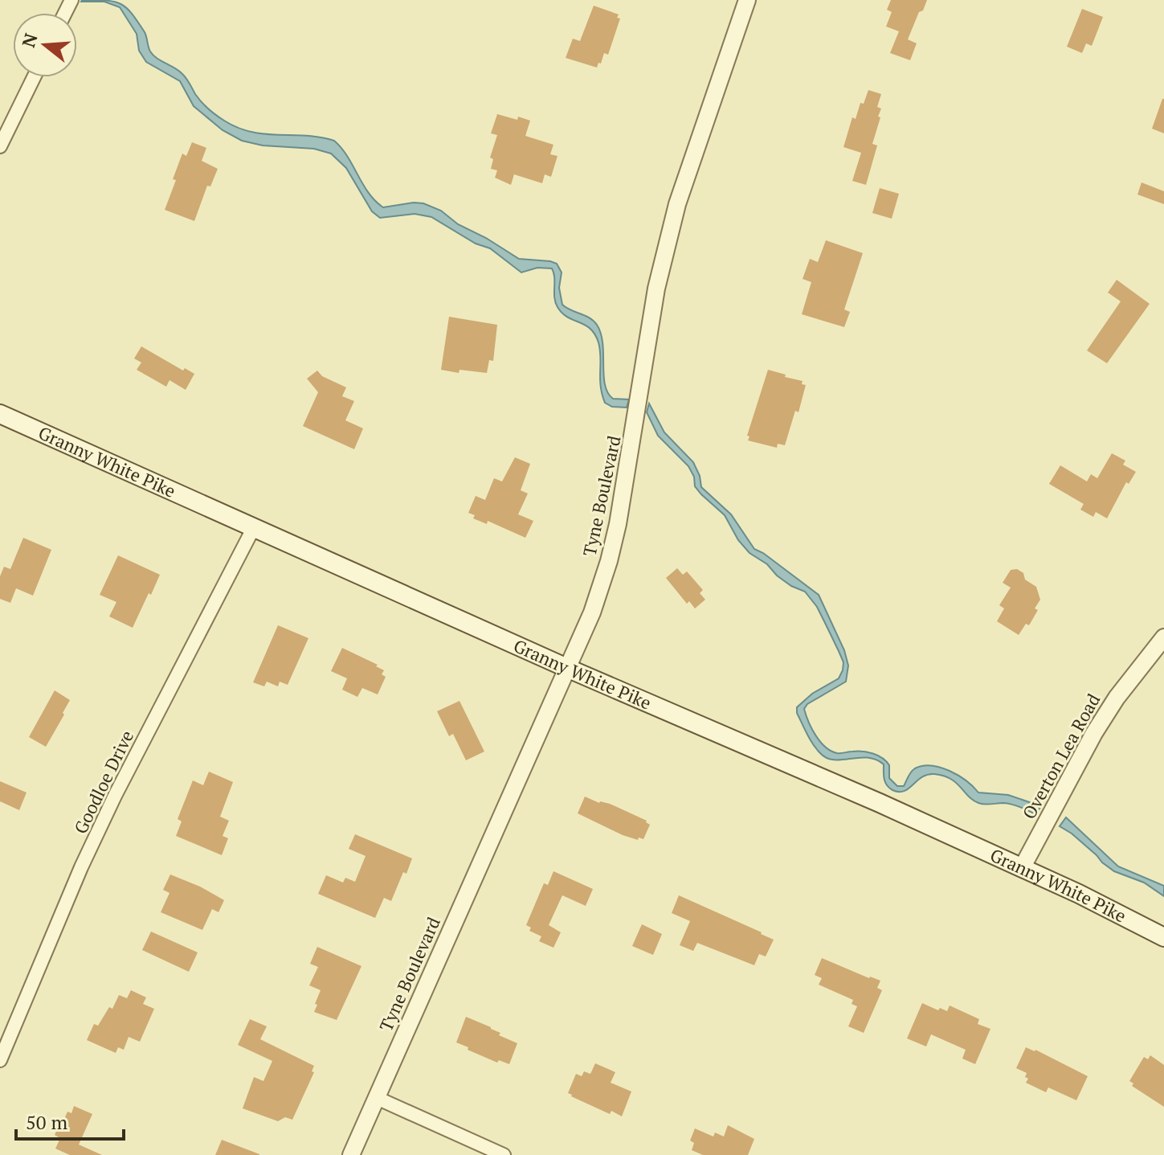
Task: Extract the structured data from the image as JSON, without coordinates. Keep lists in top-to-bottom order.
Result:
{
  "streets": {
    "main road": ["Granny White Pike"],
    "street": ["Tyne Boulevard", "Overton Lea Road", "Goodloe Drive"]
  },
  "crossings": [
    ["Granny White Pike", "Tyne Boulevard"],
    ["Granny White Pike", "Overton Lea Road"],
    ["Granny White Pike", "Goodloe Drive"]
  ],
  "scale_bar": "50 m",
  "north": "left"
}
